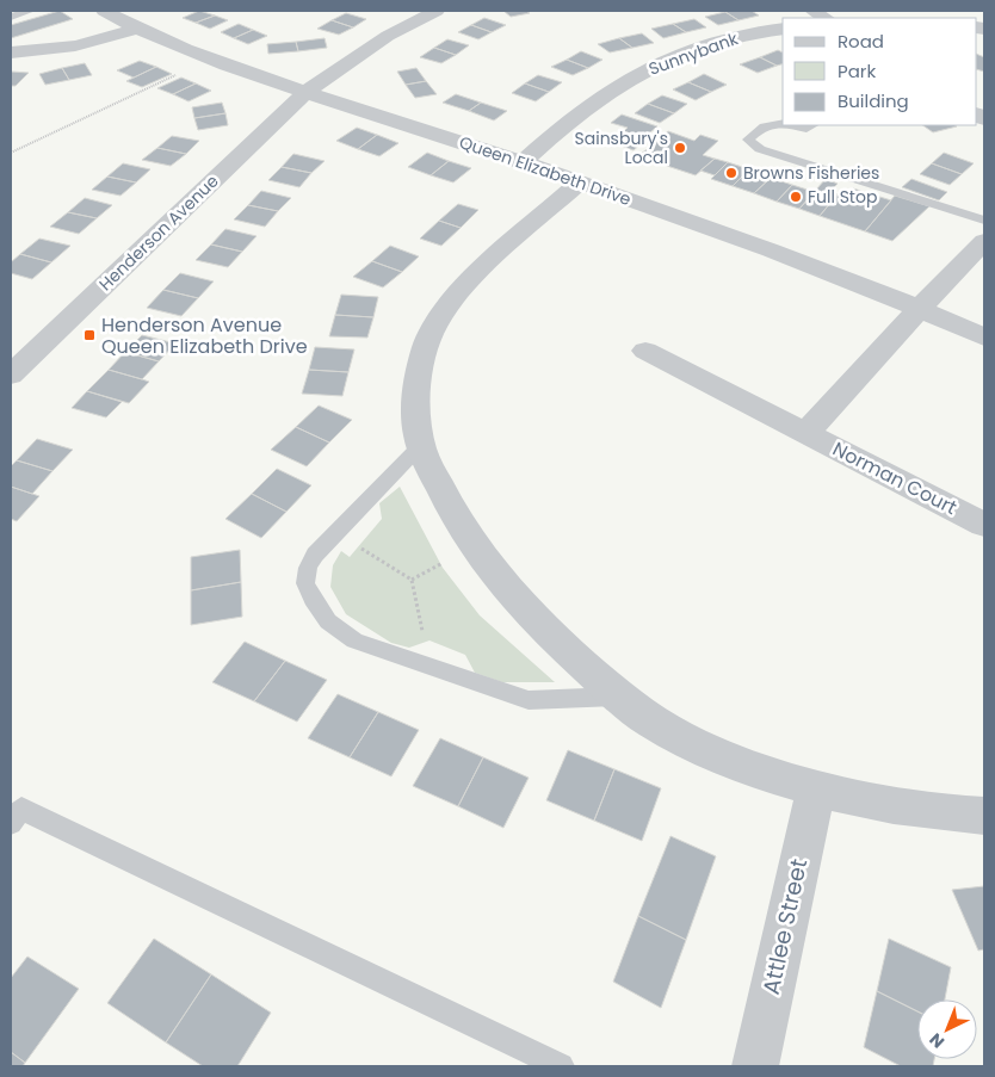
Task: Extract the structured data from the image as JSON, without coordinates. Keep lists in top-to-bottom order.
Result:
{
  "streets": {
    "street": [
      "Sunnybank",
      "Queen Elizabeth Drive",
      "Henderson Avenue",
      "Norman Court",
      "Attlee Street"
    ]
  },
  "crossings": [
    ["Sunnybank", "Queen Elizabeth Drive"],
    ["Queen Elizabeth Drive", "Henderson Avenue"],
    ["Queen Elizabeth Drive", "Norman Court"]
  ],
  "places": {
    "other": ["Sainsbury's Local", "Browns Fisheries", "Full Stop"],
    "transit": ["Henderson Avenue Queen Elizabeth Drive"]
  },
  "legend": ["Road", "Park", "Building"],
  "north": "bottom left"
}
